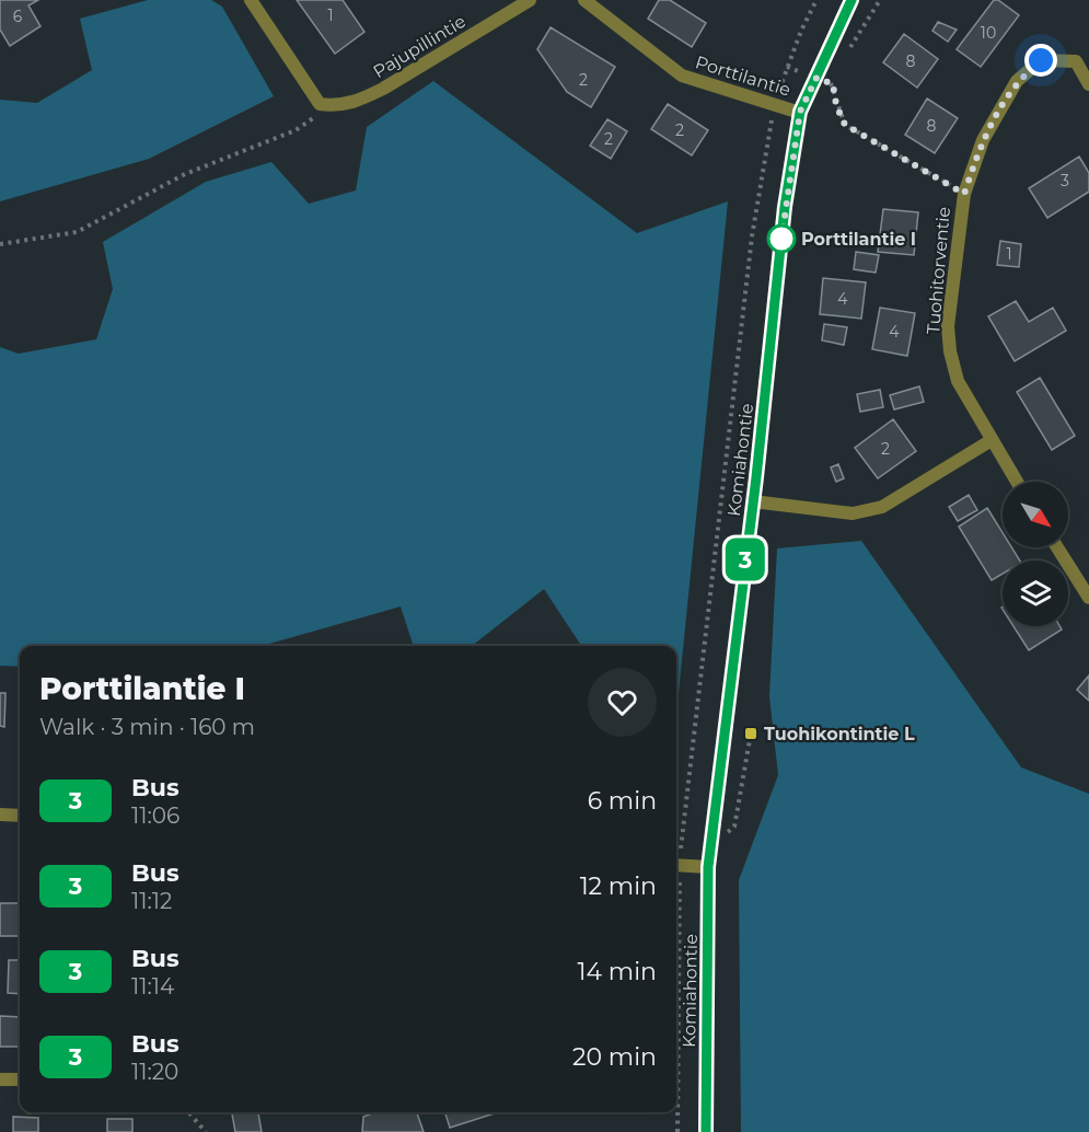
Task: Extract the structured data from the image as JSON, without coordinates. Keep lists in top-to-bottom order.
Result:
{
  "streets": {
    "street": [
      "Pajupillintie",
      "Porttilantie",
      "Tuohitorventie",
      "Komiahontie"
    ]
  },
  "crossings": [
    ["Porttilantie", "Komiahontie"]
  ],
  "places": {
    "other": ["Porttilantie I"],
    "transit": ["Tuohikontintie L"]
  },
  "lines": ["bus line 3"],
  "house_numbers": [
    "1",
    "6",
    "10",
    "8",
    "2",
    "8",
    "2",
    "2",
    "3",
    "1",
    "4",
    "4",
    "2"
  ],
  "north": "bottom right",
  "page": {
    "on_map": "3",
    "heading": ["Porttilantie I", "Walk · 3 min · 160 m"],
    "list": [
      {
        "mark": "3",
        "name": "Bus",
        "note": "11:06",
        "value": "6 min"
      },
      {
        "mark": "3",
        "name": "Bus",
        "note": "11:12",
        "value": "12 min"
      },
      {
        "mark": "3",
        "name": "Bus",
        "note": "11:14",
        "value": "14 min"
      },
      {
        "mark": "3",
        "name": "Bus",
        "note": "11:20",
        "value": "20 min"
      }
    ]
  }
}
